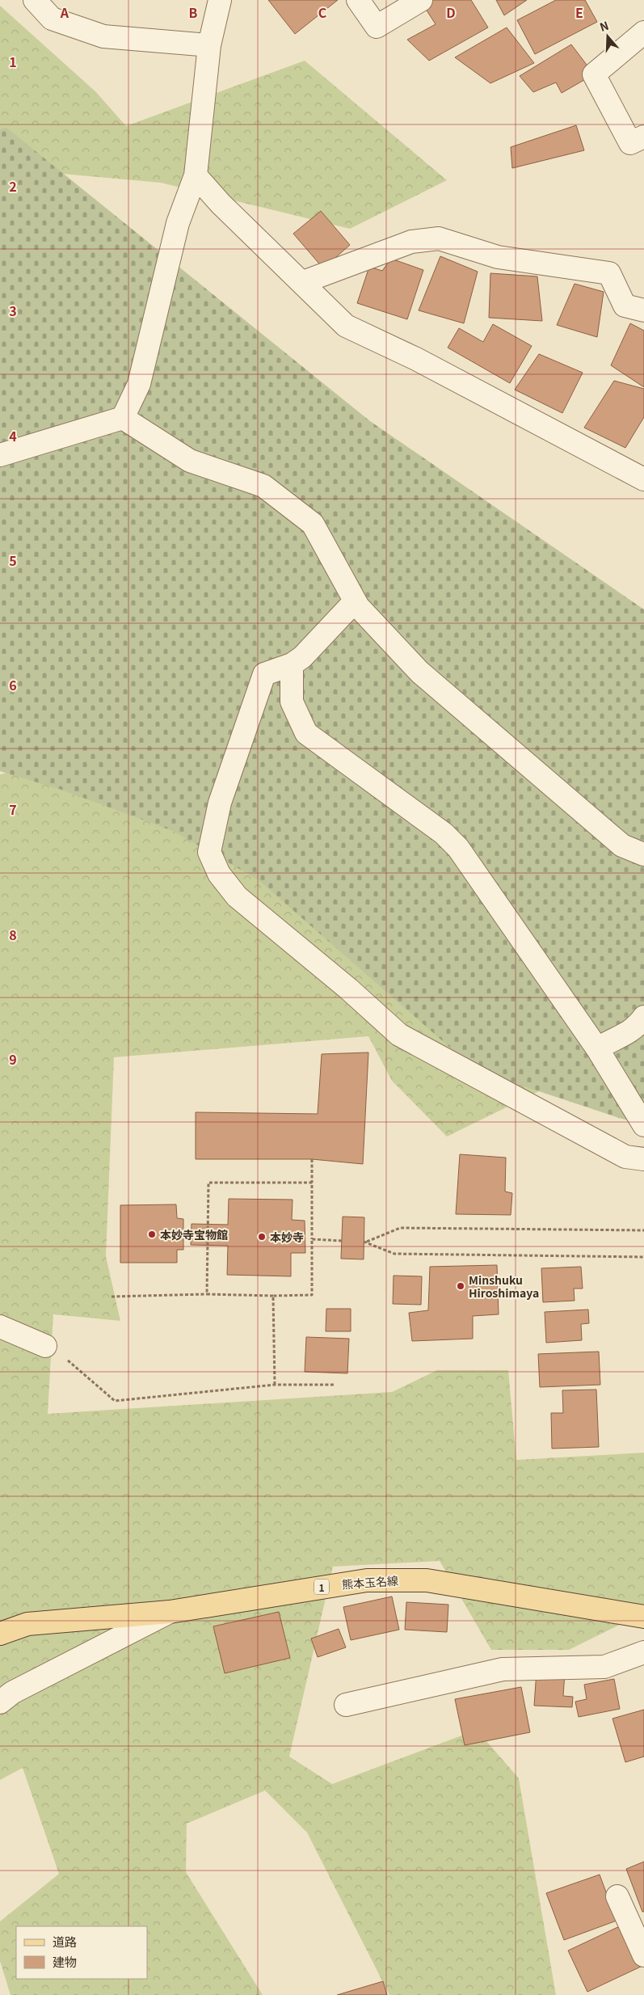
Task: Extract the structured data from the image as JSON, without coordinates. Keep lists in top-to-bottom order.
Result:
{
  "streets": {
    "main road": ["熊本玉名線", "1"]
  },
  "places": ["本妙寺宝物館", "本妙寺", "Minshuku Hiroshimaya"],
  "legend": ["道路", "建物"],
  "north": "top",
  "grid": {
    "columns": [
      "A",
      "B",
      "C",
      "D",
      "E"
    ],
    "rows": [
      "1",
      "2",
      "3",
      "4",
      "5",
      "6",
      "7",
      "8",
      "9"
    ]
  }
}
